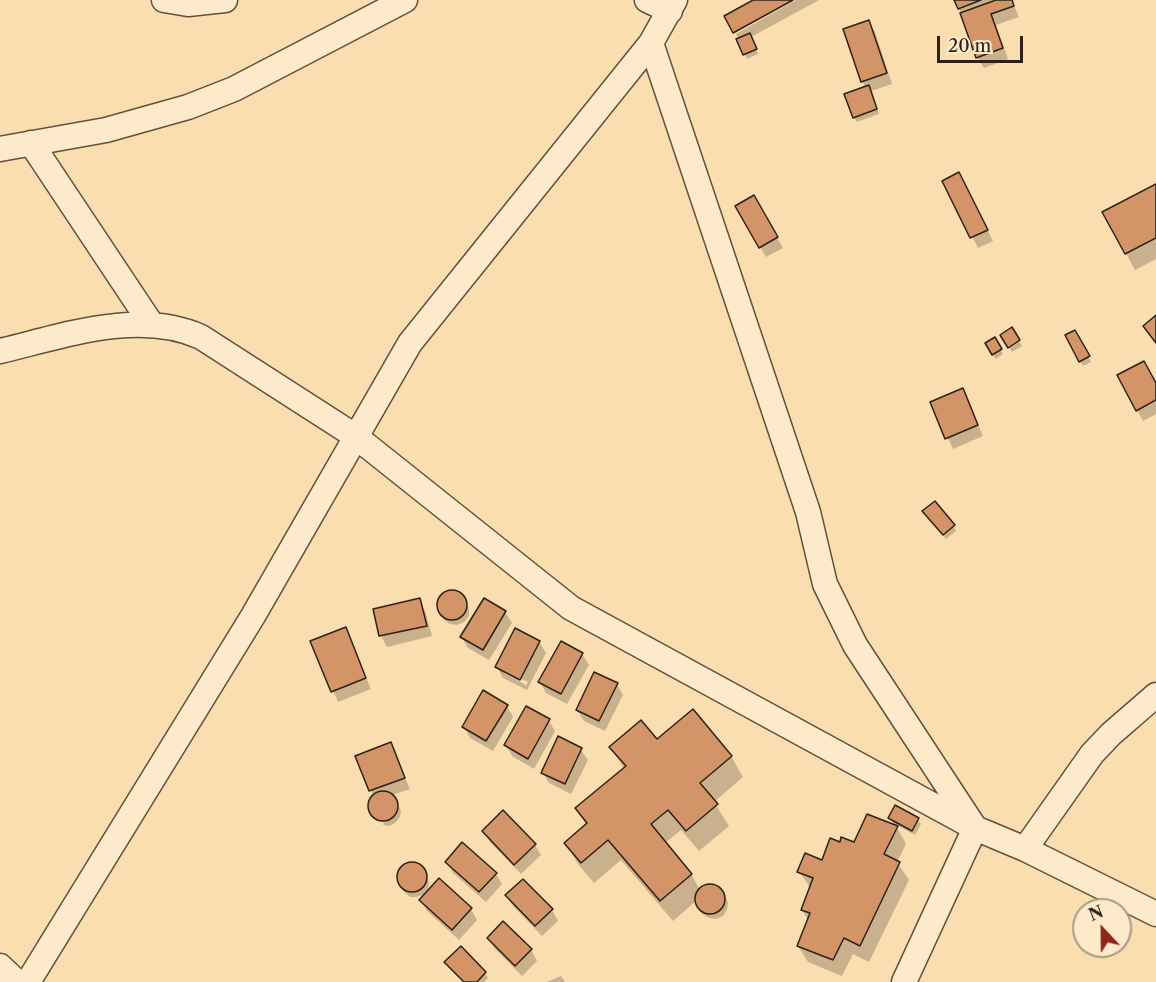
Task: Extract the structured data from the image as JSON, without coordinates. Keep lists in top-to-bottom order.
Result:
{
  "scale_bar": "20 m",
  "north": "top"
}
